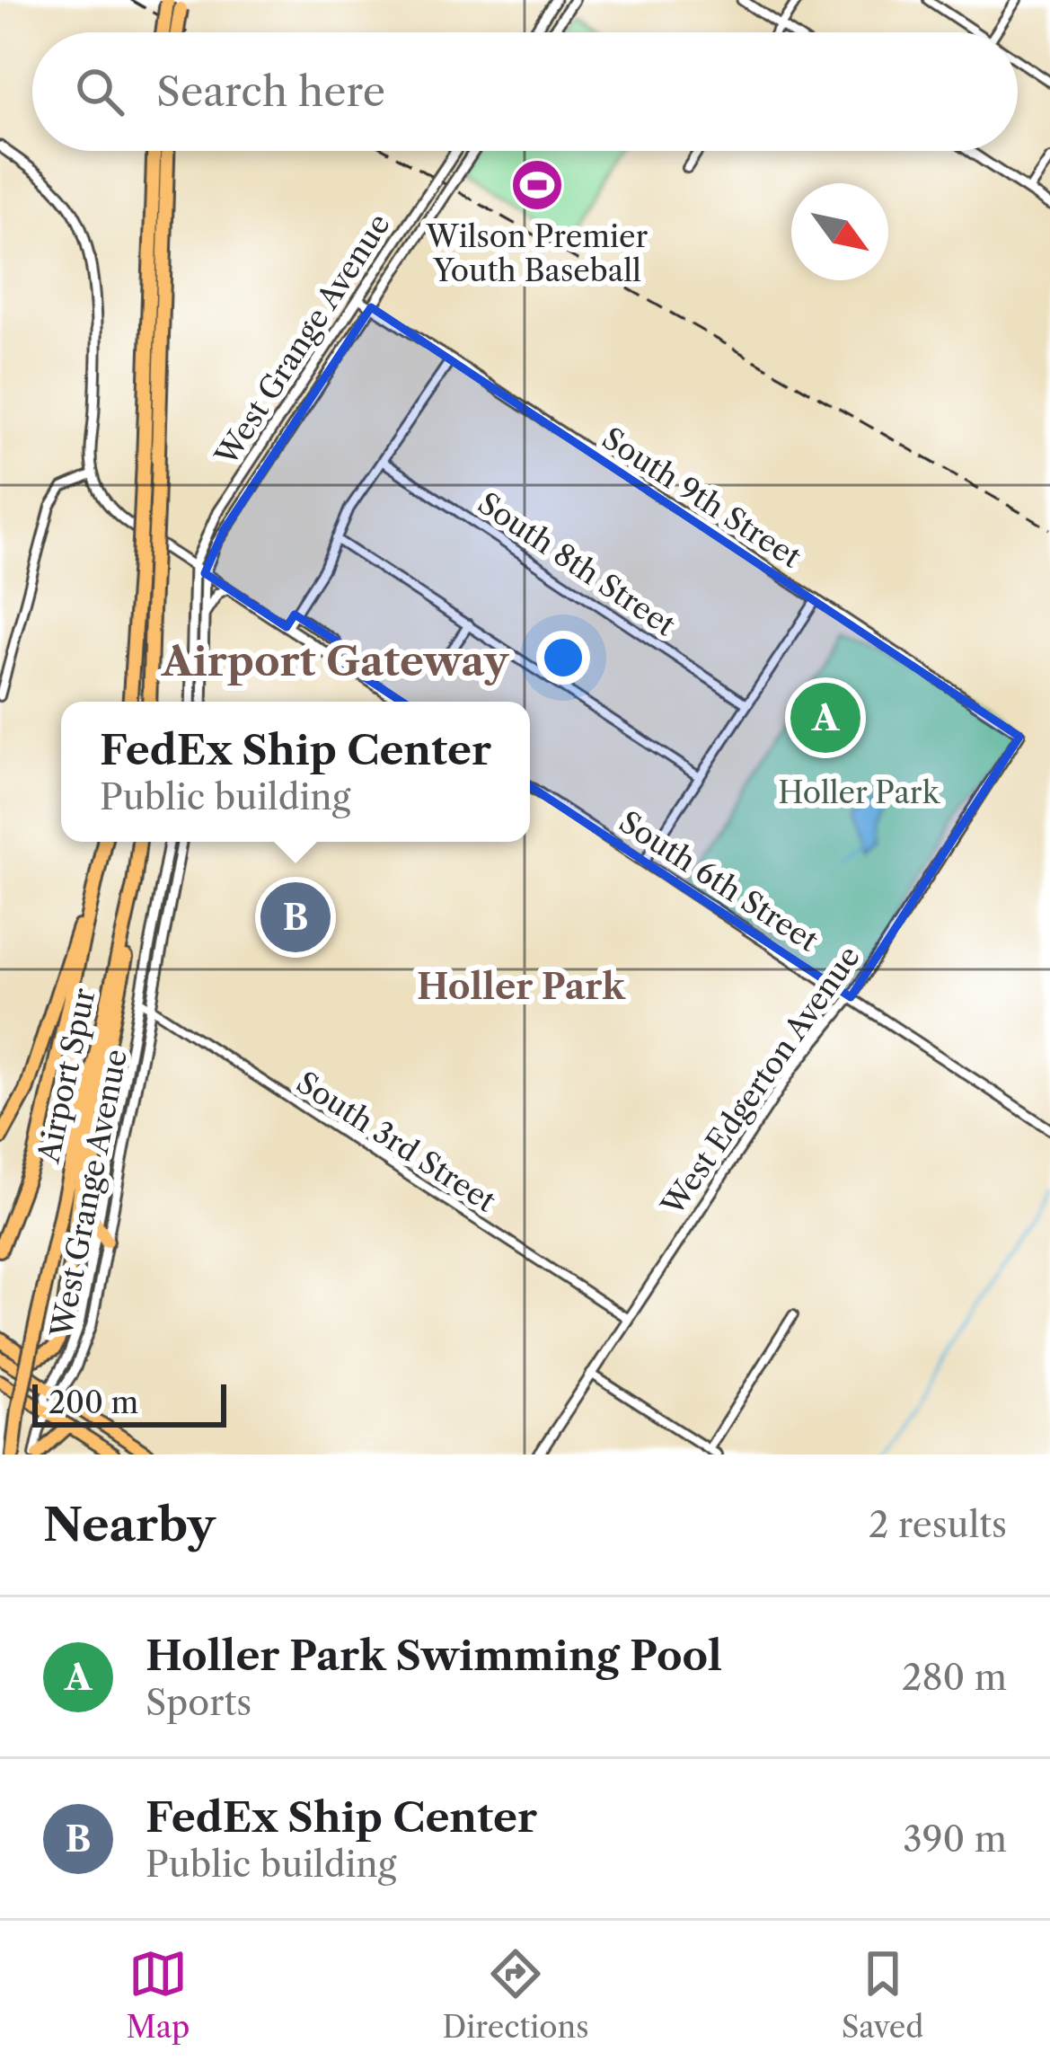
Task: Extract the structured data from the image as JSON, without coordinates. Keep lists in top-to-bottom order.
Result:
{
  "streets": {
    "highway": ["Airport Spur"],
    "street": [
      "West Grange Avenue",
      "South 9th Street",
      "South 8th Street",
      "South 6th Street",
      "West Edgerton Avenue",
      "South 3rd Street"
    ]
  },
  "crossings": [
    ["West Grange Avenue", "South 9th Street"],
    ["West Grange Avenue", "South 3rd Street"],
    ["South 9th Street", "West Edgerton Avenue"],
    ["South 6th Street", "West Edgerton Avenue"],
    ["West Edgerton Avenue", "South 3rd Street"]
  ],
  "districts": ["Airport Gateway", "Holler Park"],
  "parks": ["Holler Park"],
  "places": {
    "sports": ["Wilson Premier Youth Baseball"]
  },
  "scale_bar": "200 m",
  "north": "bottom right",
  "page": {
    "search": "Search here",
    "pins": ["A", "B"],
    "popup": ["FedEx Ship Center", "Public building"],
    "scale": "200 m",
    "heading": ["Nearby", "2 results"],
    "list": [
      {
        "mark": "A",
        "name": "Holler Park Swimming Pool",
        "note": "Sports",
        "value": "280 m"
      },
      {
        "mark": "B",
        "name": "FedEx Ship Center",
        "note": "Public building",
        "value": "390 m"
      }
    ],
    "nav": ["Map", "Directions", "Saved"]
  }
}
